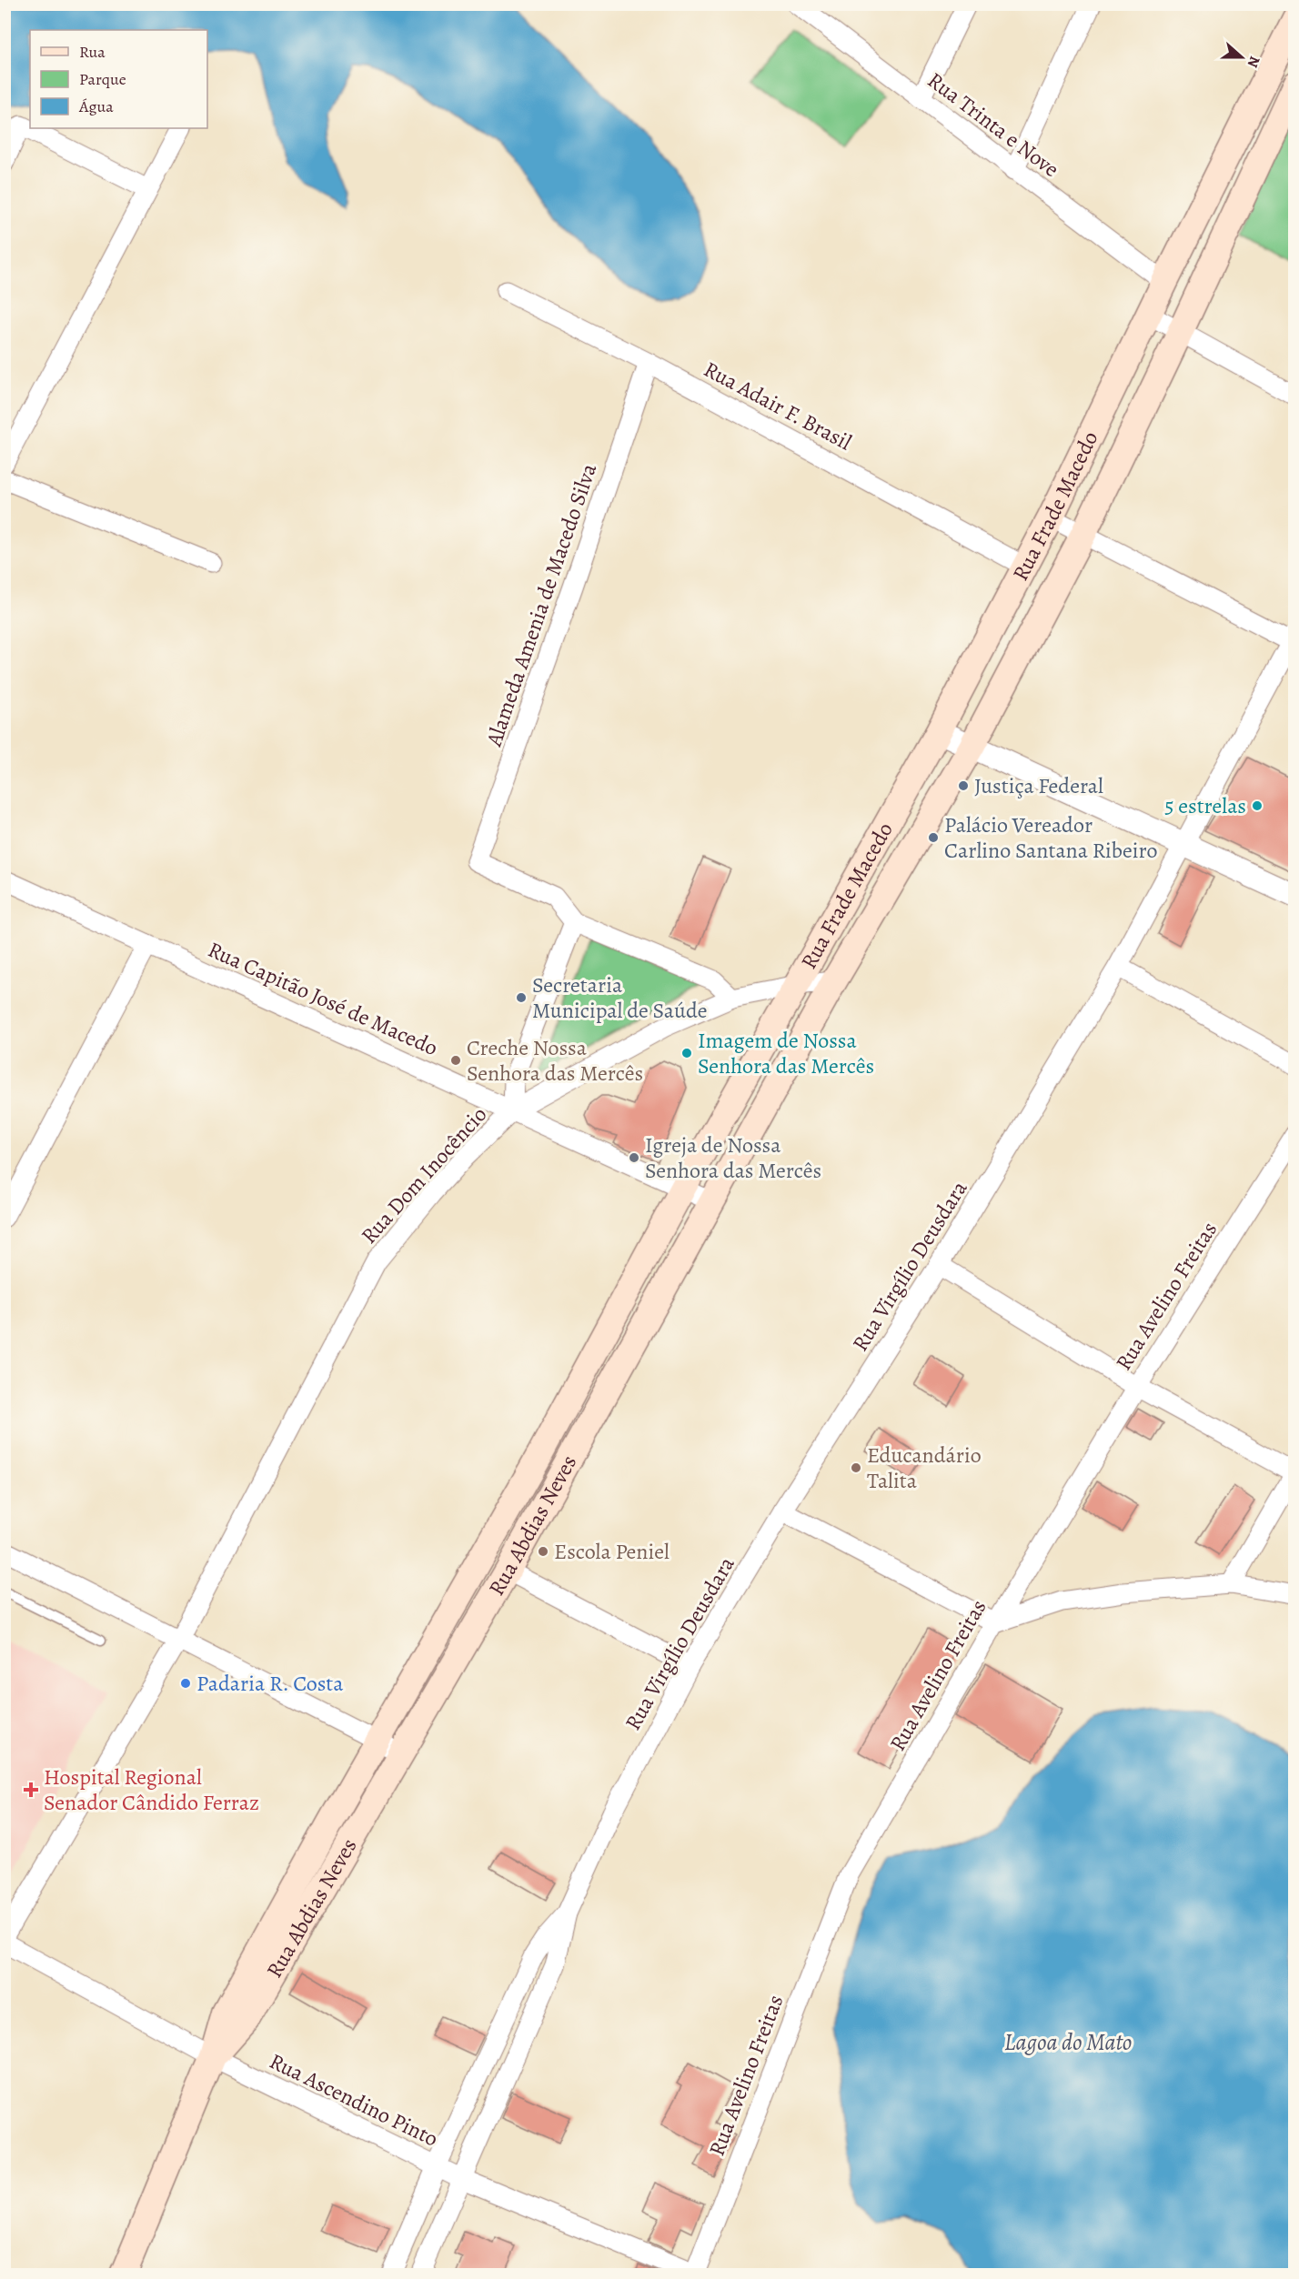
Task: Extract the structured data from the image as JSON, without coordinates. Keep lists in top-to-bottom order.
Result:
{
  "streets": {
    "main road": ["Rua Frade Macedo", "Rua Abdias Neves"],
    "street": [
      "Rua Trinta e Nove",
      "Rua Adair F. Brasil",
      "Alameda Amenia de Macedo Silva",
      "Rua Capitão José de Macedo",
      "Rua Dom Inocêncio",
      "Rua Virgílio Deusdara",
      "Rua Avelino Freitas",
      "Rua Ascendino Pinto"
    ]
  },
  "crossings": [
    ["Rua Trinta e Nove", "Rua Frade Macedo"],
    ["Rua Adair F. Brasil", "Rua Frade Macedo"],
    ["Rua Adair F. Brasil", "Alameda Amenia de Macedo Silva"],
    ["Rua Frade Macedo", "Rua Dom Inocêncio"],
    ["Rua Frade Macedo", "Rua Abdias Neves"],
    ["Rua Capitão José de Macedo", "Rua Dom Inocêncio"],
    ["Rua Capitão José de Macedo", "Rua Abdias Neves"],
    ["Rua Dom Inocêncio", "Rua Abdias Neves"],
    ["Rua Virgílio Deusdara", "Rua Ascendino Pinto"],
    ["Rua Avelino Freitas", "Rua Ascendino Pinto"],
    ["Rua Abdias Neves", "Rua Ascendino Pinto"]
  ],
  "water": ["Lagoa do Mato"],
  "places": {
    "other": [
      "Justiça Federal",
      "5 estrelas",
      "Palácio Vereador Carlino Santana Ribeiro",
      "Secretaria Municipal de Saúde",
      "Imagem de Nossa Senhora das Mercês",
      "Creche Nossa Senhora das Mercês",
      "Igreja de Nossa Senhora das Mercês",
      "Educandário Talita",
      "Escola Peniel",
      "Padaria R. Costa"
    ],
    "health": ["Hospital Regional Senador Cândido Ferraz"]
  },
  "legend": ["Rua", "Parque", "Água"],
  "north": "right"
}
